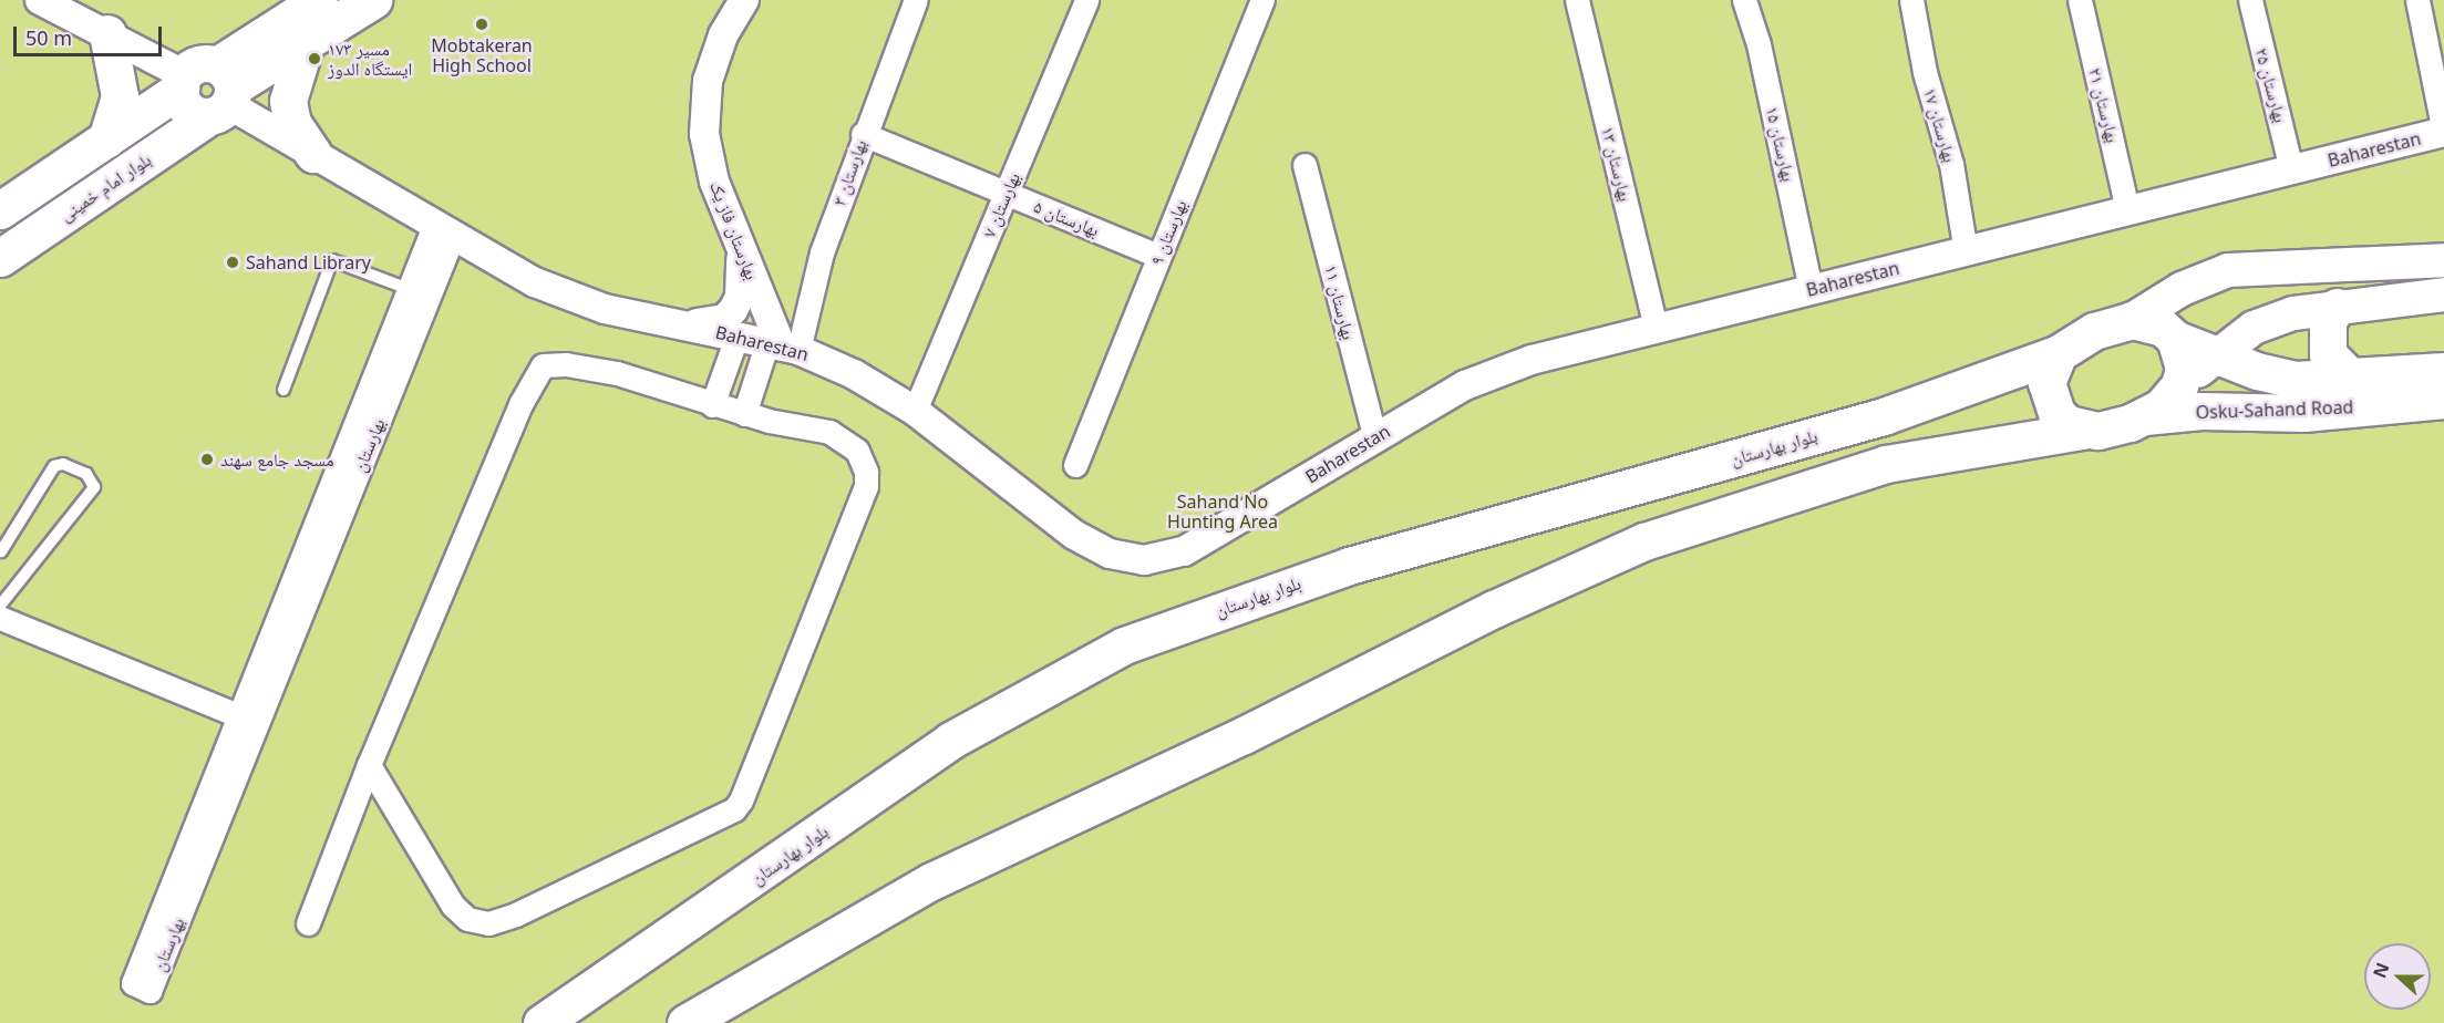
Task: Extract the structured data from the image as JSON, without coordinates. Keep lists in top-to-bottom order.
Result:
{
  "streets": {
    "main road": ["بلوار امام خمینی", "Osku-Sahand Road", "بلوار بهارستان"],
    "street": [
      "بهارستان ۲۵",
      "بهارستان ۲۱",
      "بهارستان ۱۷",
      "بهارستان ۱۵",
      "Baharestan",
      "بهارستان ۱۳",
      "بهارستان ۳",
      "بهارستان ۷",
      "بهارستان ۵",
      "بهارستان فاز یک",
      "بهارستان ۹",
      "بهارستان ۱۱",
      "بهارستان"
    ]
  },
  "crossings": [
    ["بهارستان ۲۵", "Baharestan"],
    ["بهارستان ۲۱", "Baharestan"],
    ["بهارستان ۱۷", "Baharestan"],
    ["بهارستان ۱۵", "Baharestan"],
    ["Baharestan", "بهارستان ۱۳"],
    ["Baharestan", "بهارستان ۳"],
    ["Baharestan", "بلوار امام خمینی"],
    ["Baharestan", "بهارستان ۷"],
    ["Baharestan", "بهارستان فاز یک"],
    ["Baharestan", "بهارستان ۱۱"],
    ["Baharestan", "بهارستان"],
    ["بهارستان ۳", "بهارستان ۵"],
    ["بهارستان ۳", "بهارستان فاز یک"],
    ["بهارستان ۷", "بهارستان ۵"],
    ["بهارستان ۵", "بهارستان ۹"],
    ["Osku-Sahand Road", "بلوار بهارستان"]
  ],
  "parks": ["Sahand No Hunting Area"],
  "places": [
    "Mobtakeran High School",
    "مسیر ۱۷۳ ایستگاه الدوز",
    "Sahand Library",
    "مسجد جامع سهند"
  ],
  "scale_bar": "50 m",
  "north": "left"
}
